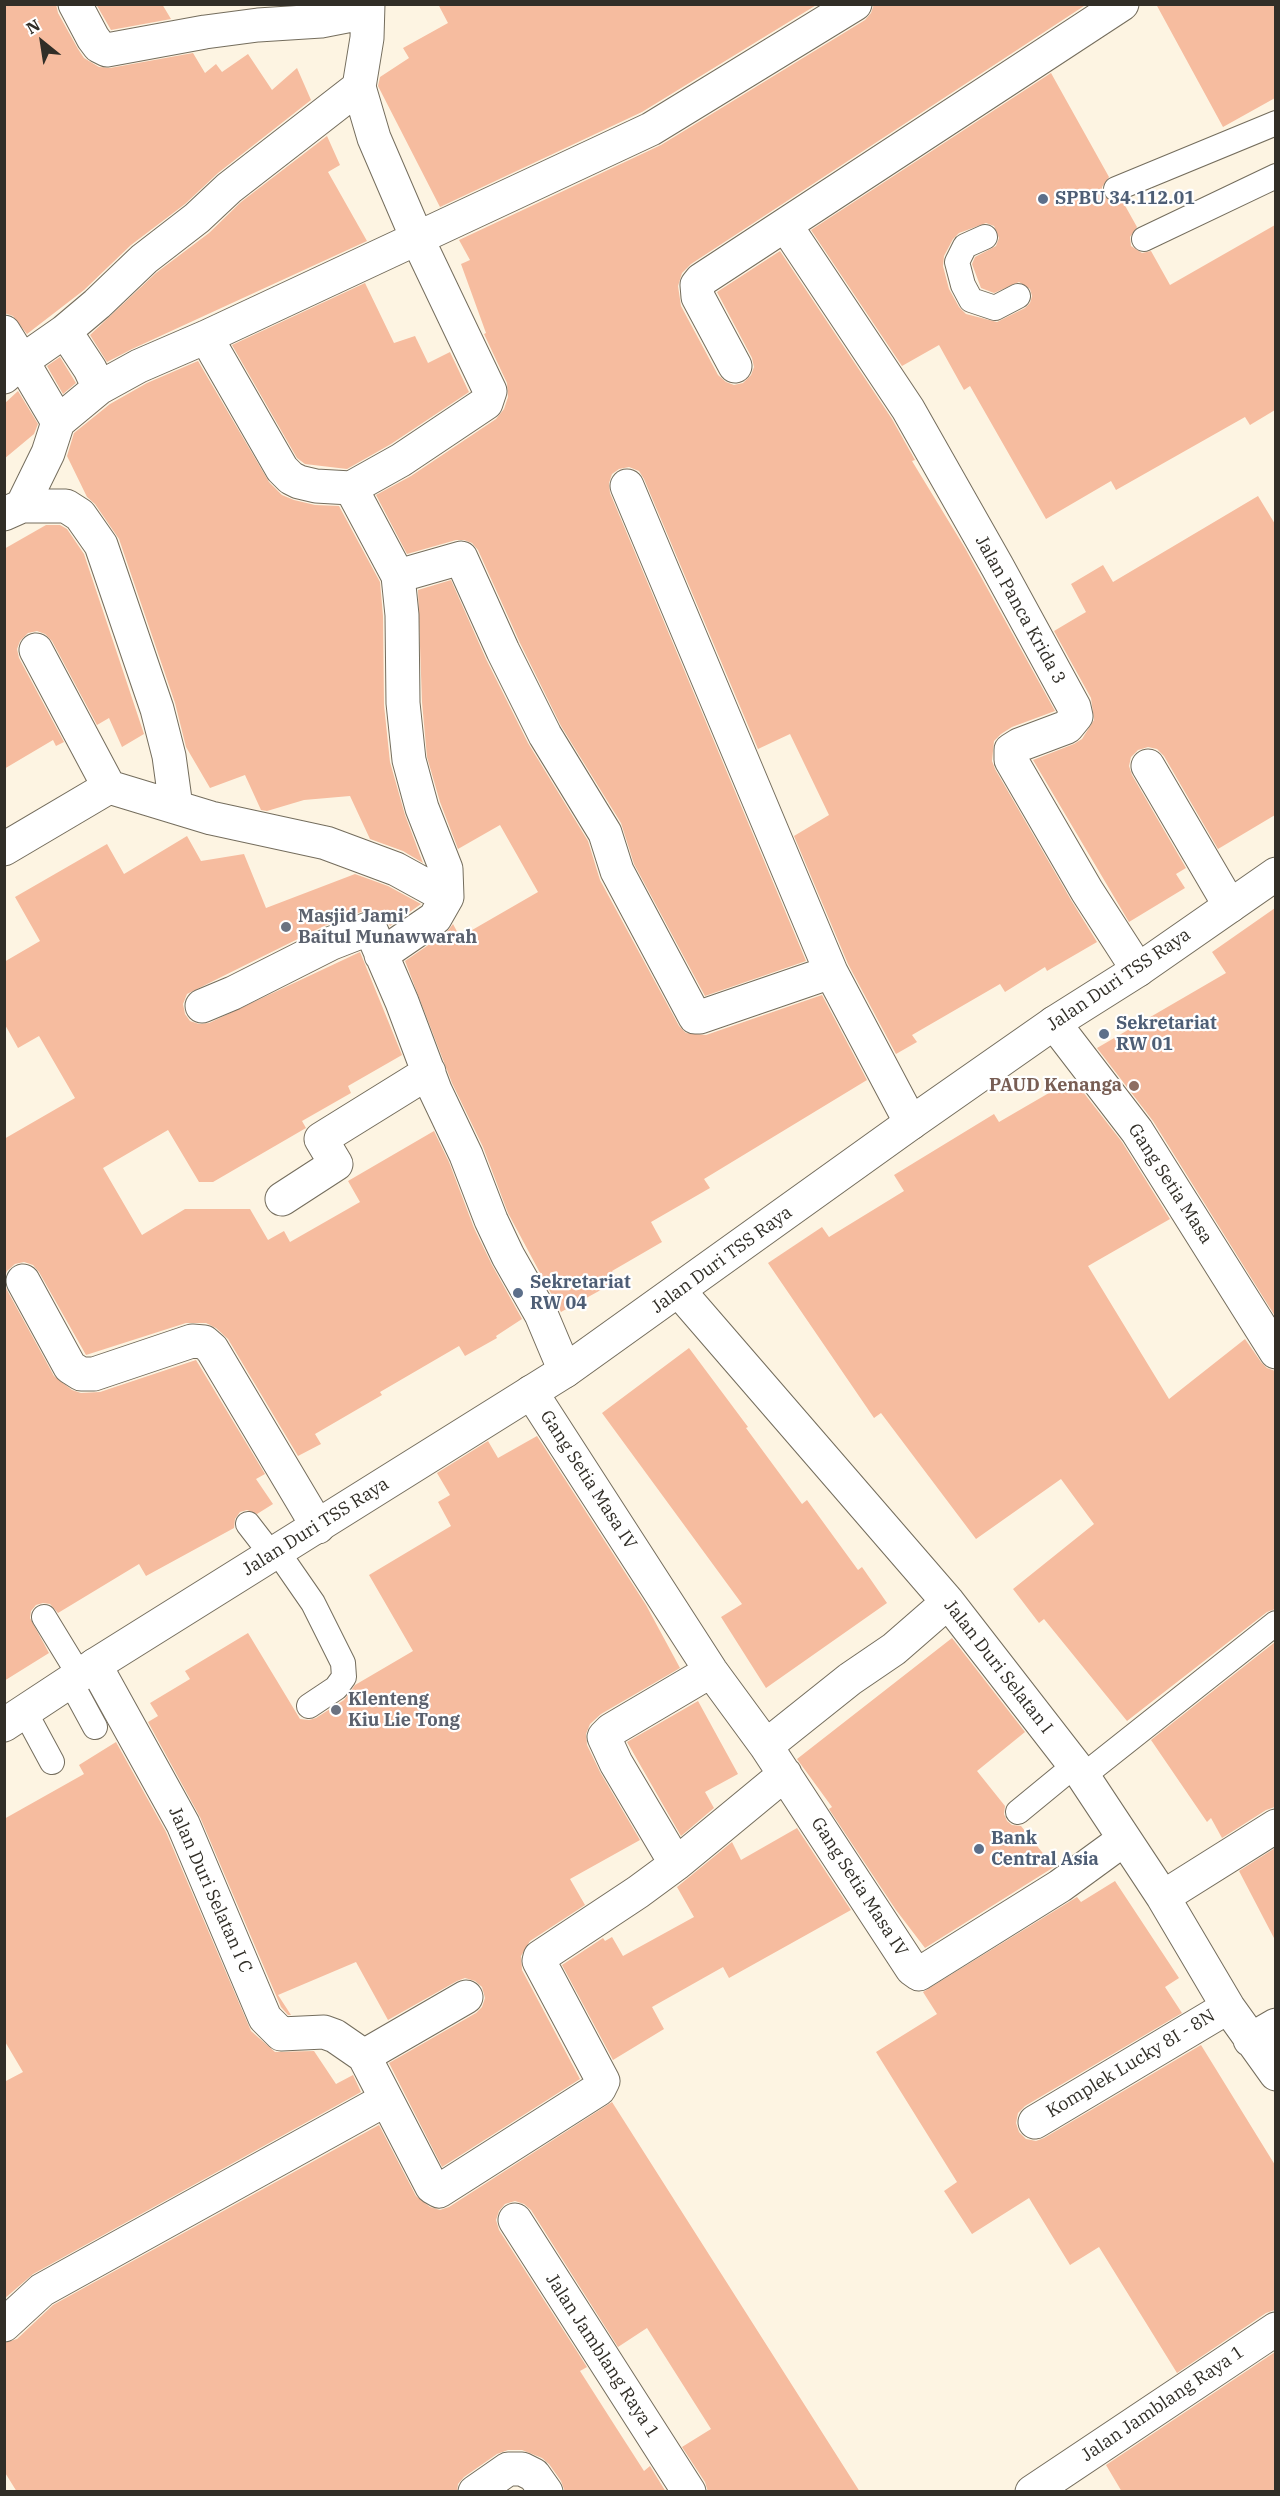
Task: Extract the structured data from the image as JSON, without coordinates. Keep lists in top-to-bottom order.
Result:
{
  "streets": {
    "street": [
      "Jalan Panca Krida 3",
      "Jalan Duri TSS Raya",
      "Gang Setia Masa",
      "Gang Setia Masa IV",
      "Jalan Duri Selatan I",
      "Jalan Duri Selatan I C",
      "Komplek Lucky 8I - 8N",
      "Jalan Jamblang Raya 1"
    ]
  },
  "crossings": [
    ["Jalan Panca Krida 3", "Jalan Duri TSS Raya"],
    ["Jalan Duri TSS Raya", "Gang Setia Masa"],
    ["Jalan Duri TSS Raya", "Gang Setia Masa IV"],
    ["Jalan Duri TSS Raya", "Jalan Duri Selatan I"],
    ["Jalan Duri TSS Raya", "Jalan Duri Selatan I C"],
    ["Gang Setia Masa IV", "Jalan Duri Selatan I"],
    ["Jalan Duri Selatan I", "Komplek Lucky 8I - 8N"]
  ],
  "places": [
    "SPBU 34.112.01",
    "Masjid Jami' Baitul Munawwarah",
    "Sekretariat RW 01",
    "PAUD Kenanga",
    "Sekretariat RW 04",
    "Klenteng Kiu Lie Tong",
    "Bank Central Asia"
  ],
  "north": "top left"
}
